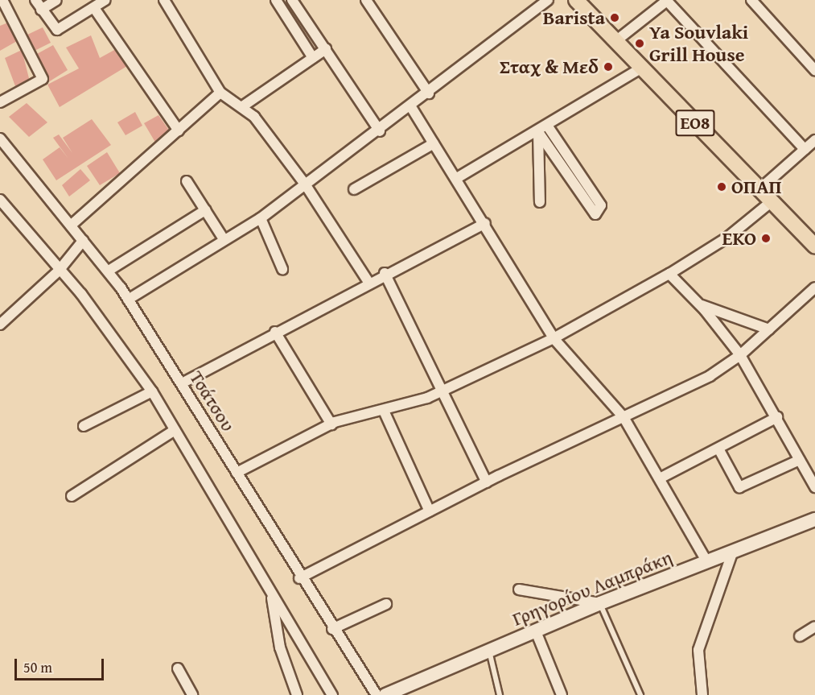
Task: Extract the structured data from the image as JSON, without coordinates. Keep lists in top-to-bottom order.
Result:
{
  "streets": {
    "main road": ["ΕΟ8"],
    "street": ["Τσάτσου", "Γρηγορίου Λαμπράκη"]
  },
  "places": [
    "Barista",
    "Ya Souvlaki Grill House",
    "Σταχ & Μεδ",
    "ΟΠΑΠ",
    "EKO"
  ],
  "scale_bar": "50 m"
}
